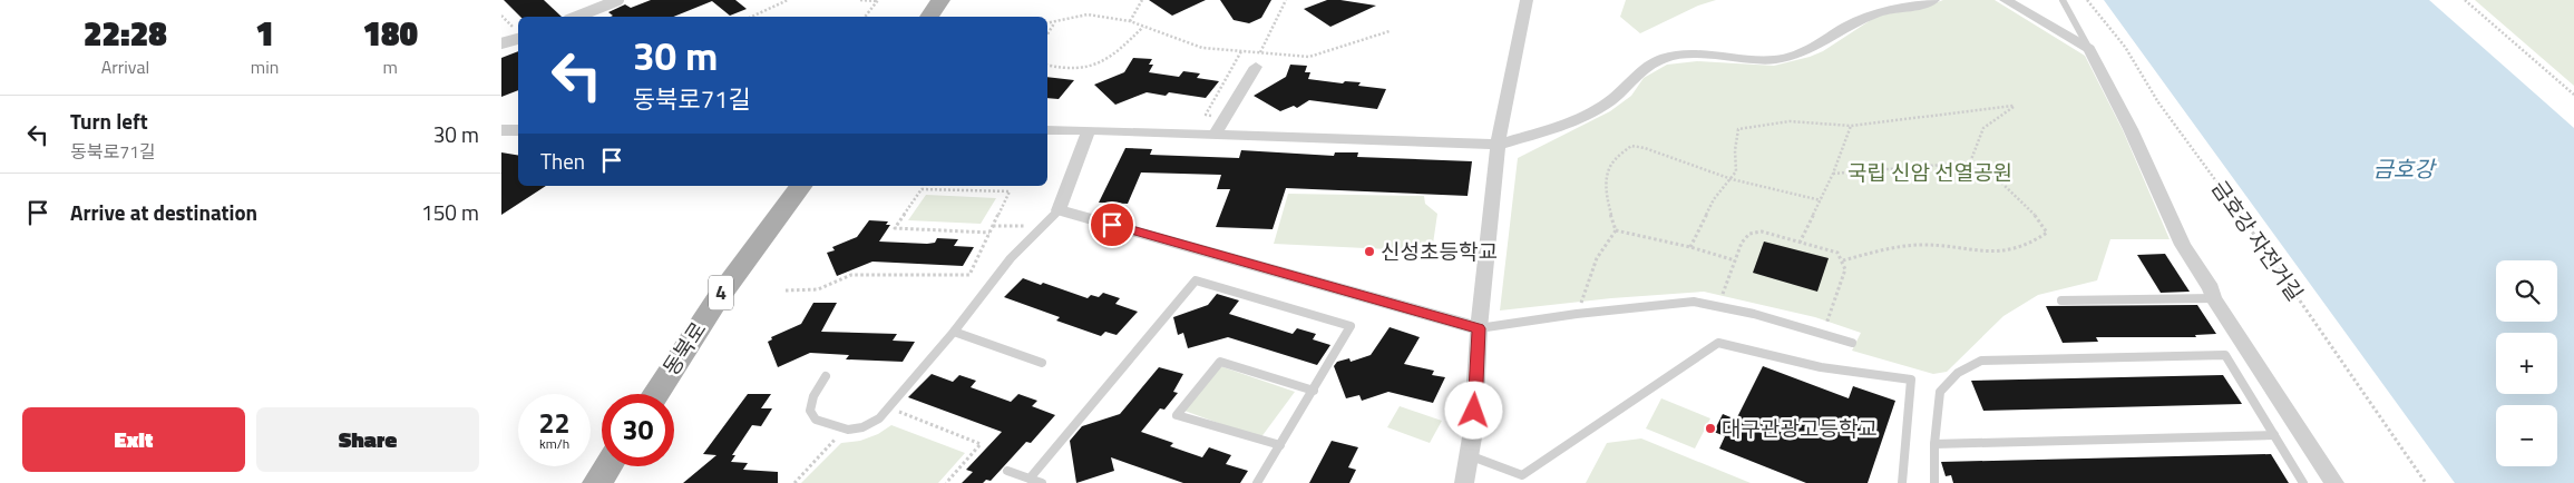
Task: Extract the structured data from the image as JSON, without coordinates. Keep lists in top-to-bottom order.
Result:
{
  "streets": {
    "main road": ["4", "동북로"],
    "path": ["금호강 자전거길"]
  },
  "water": ["금호강"],
  "parks": ["국립 신암 선열공원"],
  "places": ["신성초등학교", "대구관광고등학교"],
  "page": {
    "eta": [
      "22:28",
      "Arrival",
      "1",
      "min",
      "180",
      "m"
    ],
    "turn": ["30 m", "동북로71길"],
    "list": [
      {
        "name": "Turn left",
        "note": "동북로71길",
        "value": "30 m"
      },
      {
        "name": "Arrive at destination",
        "value": "150 m"
      }
    ],
    "then": "Then",
    "map_buttons": ["+", "−"],
    "speed": "22 km/h",
    "limit": "30",
    "buttons": ["Exit", "Share"]
  }
}
